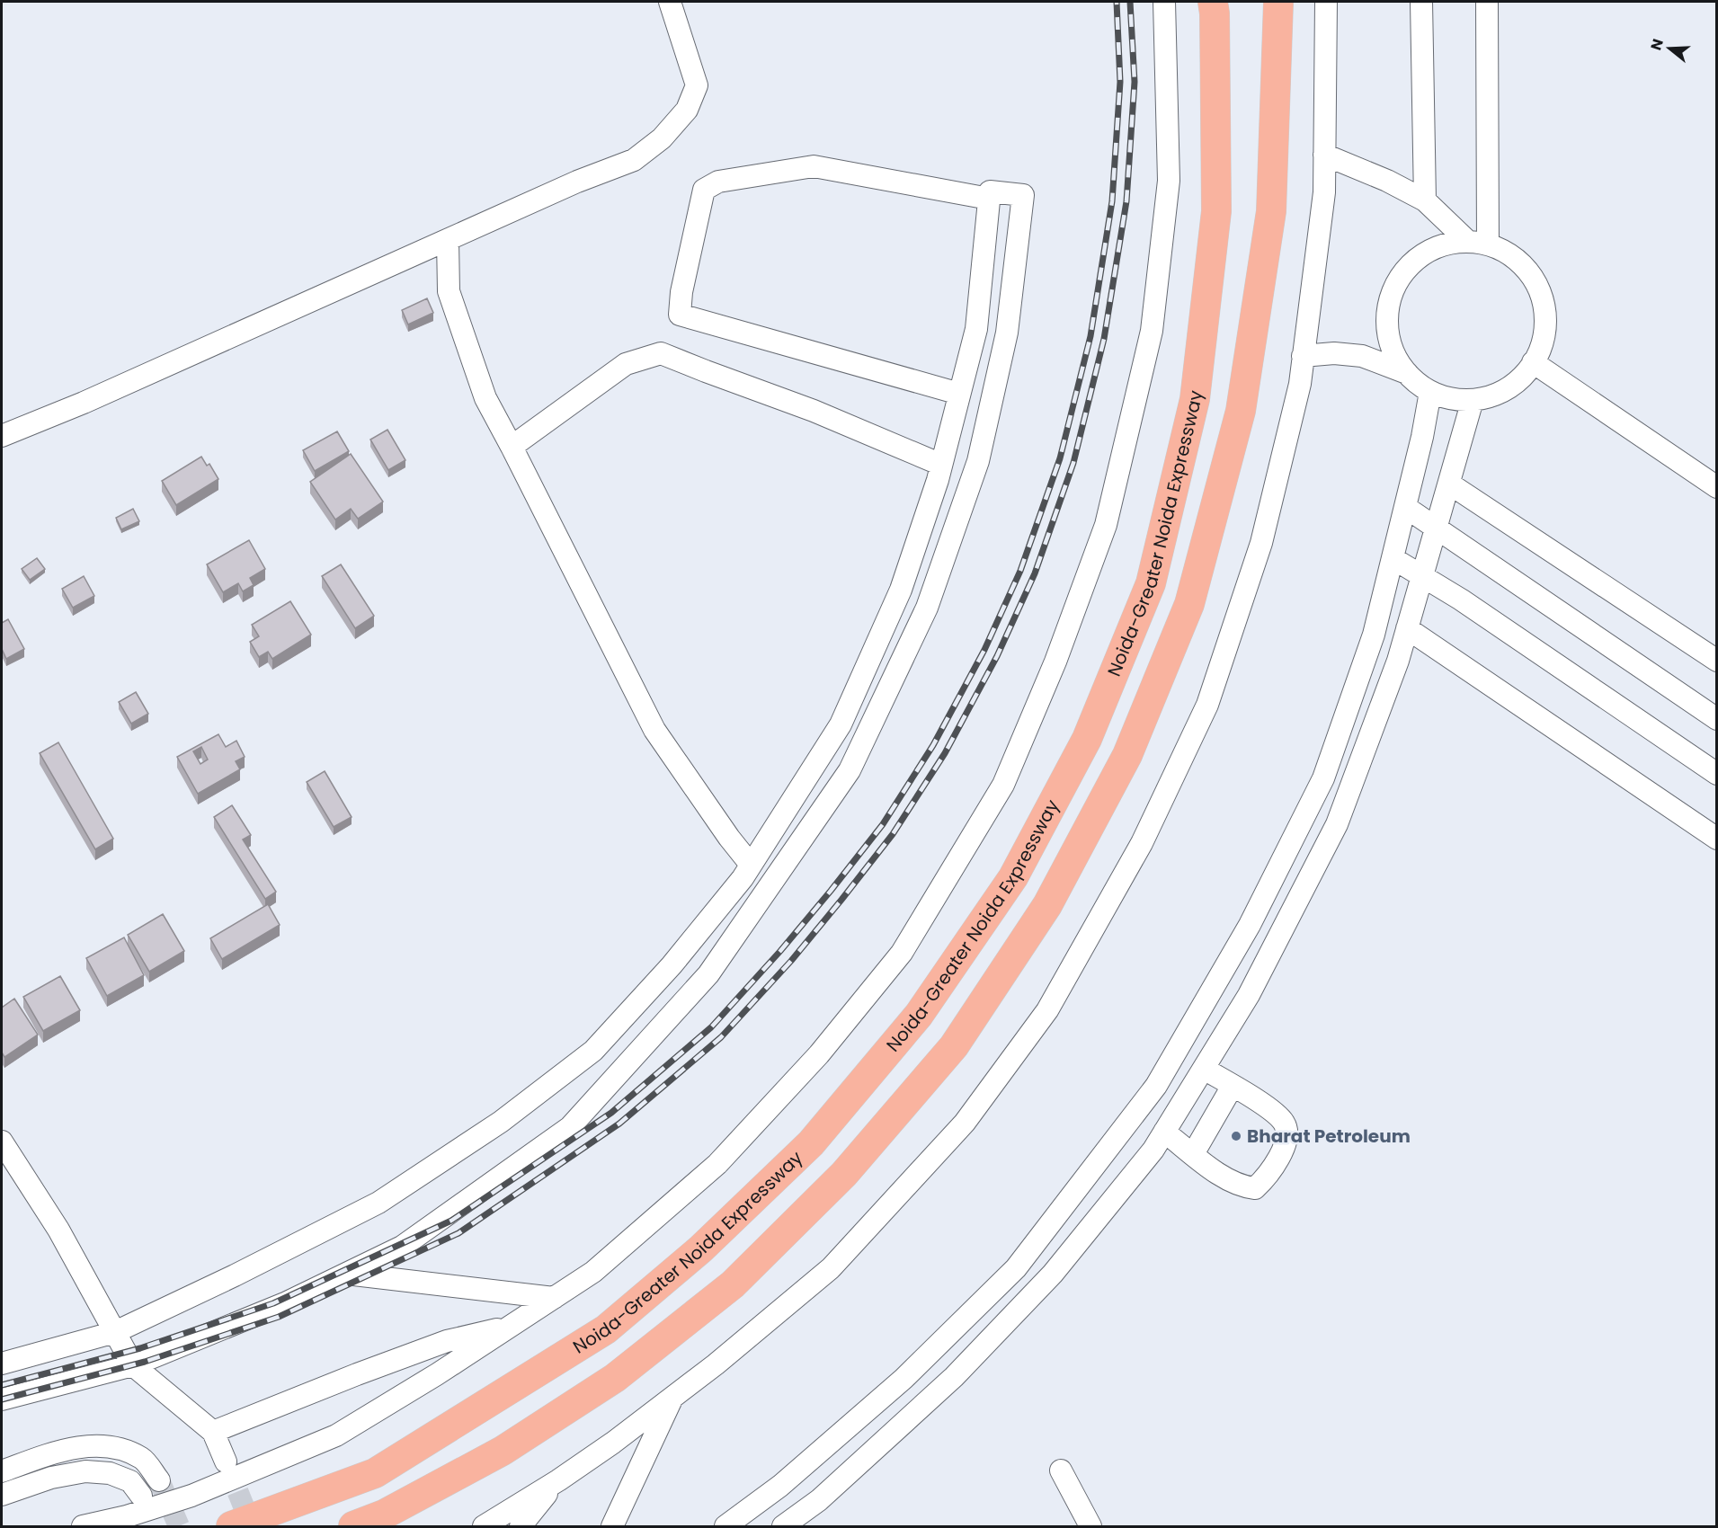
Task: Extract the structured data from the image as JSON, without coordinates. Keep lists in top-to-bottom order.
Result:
{
  "streets": {
    "highway": ["Noida-Greater Noida Expressway"]
  },
  "places": ["Bharat Petroleum"],
  "north": "left"
}
